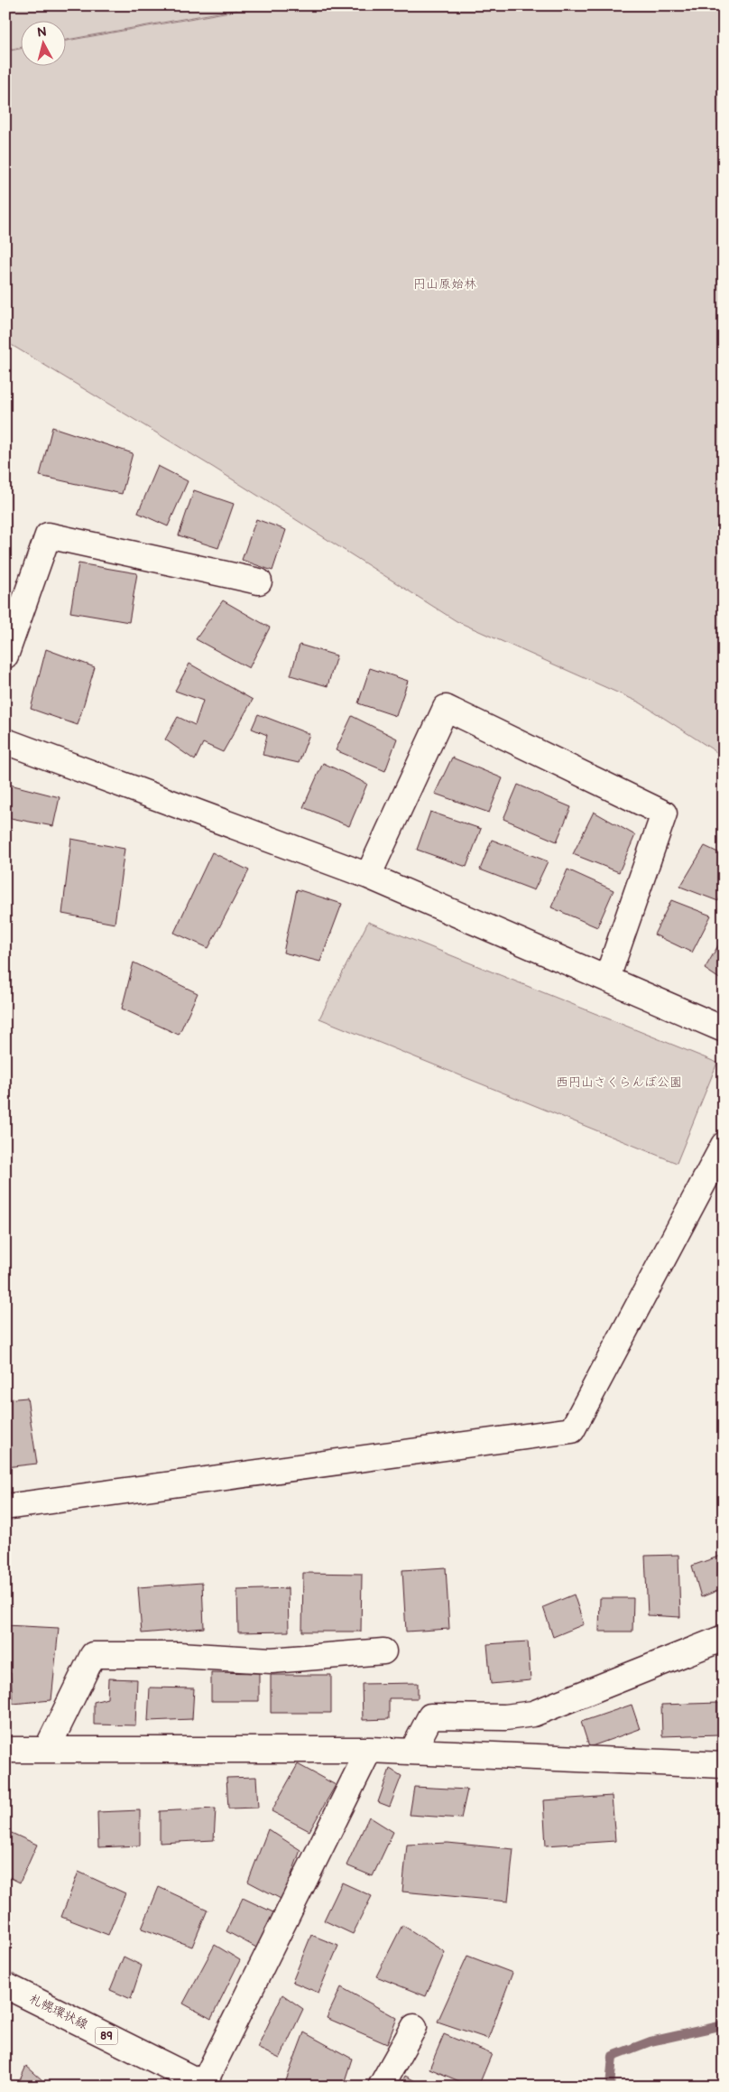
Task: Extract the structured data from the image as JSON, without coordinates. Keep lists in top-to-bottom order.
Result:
{
  "streets": {
    "street": ["札幌環状線", "89"]
  },
  "parks": ["円山原始林", "西円山さくらんぼ公園"],
  "north": "top"
}
